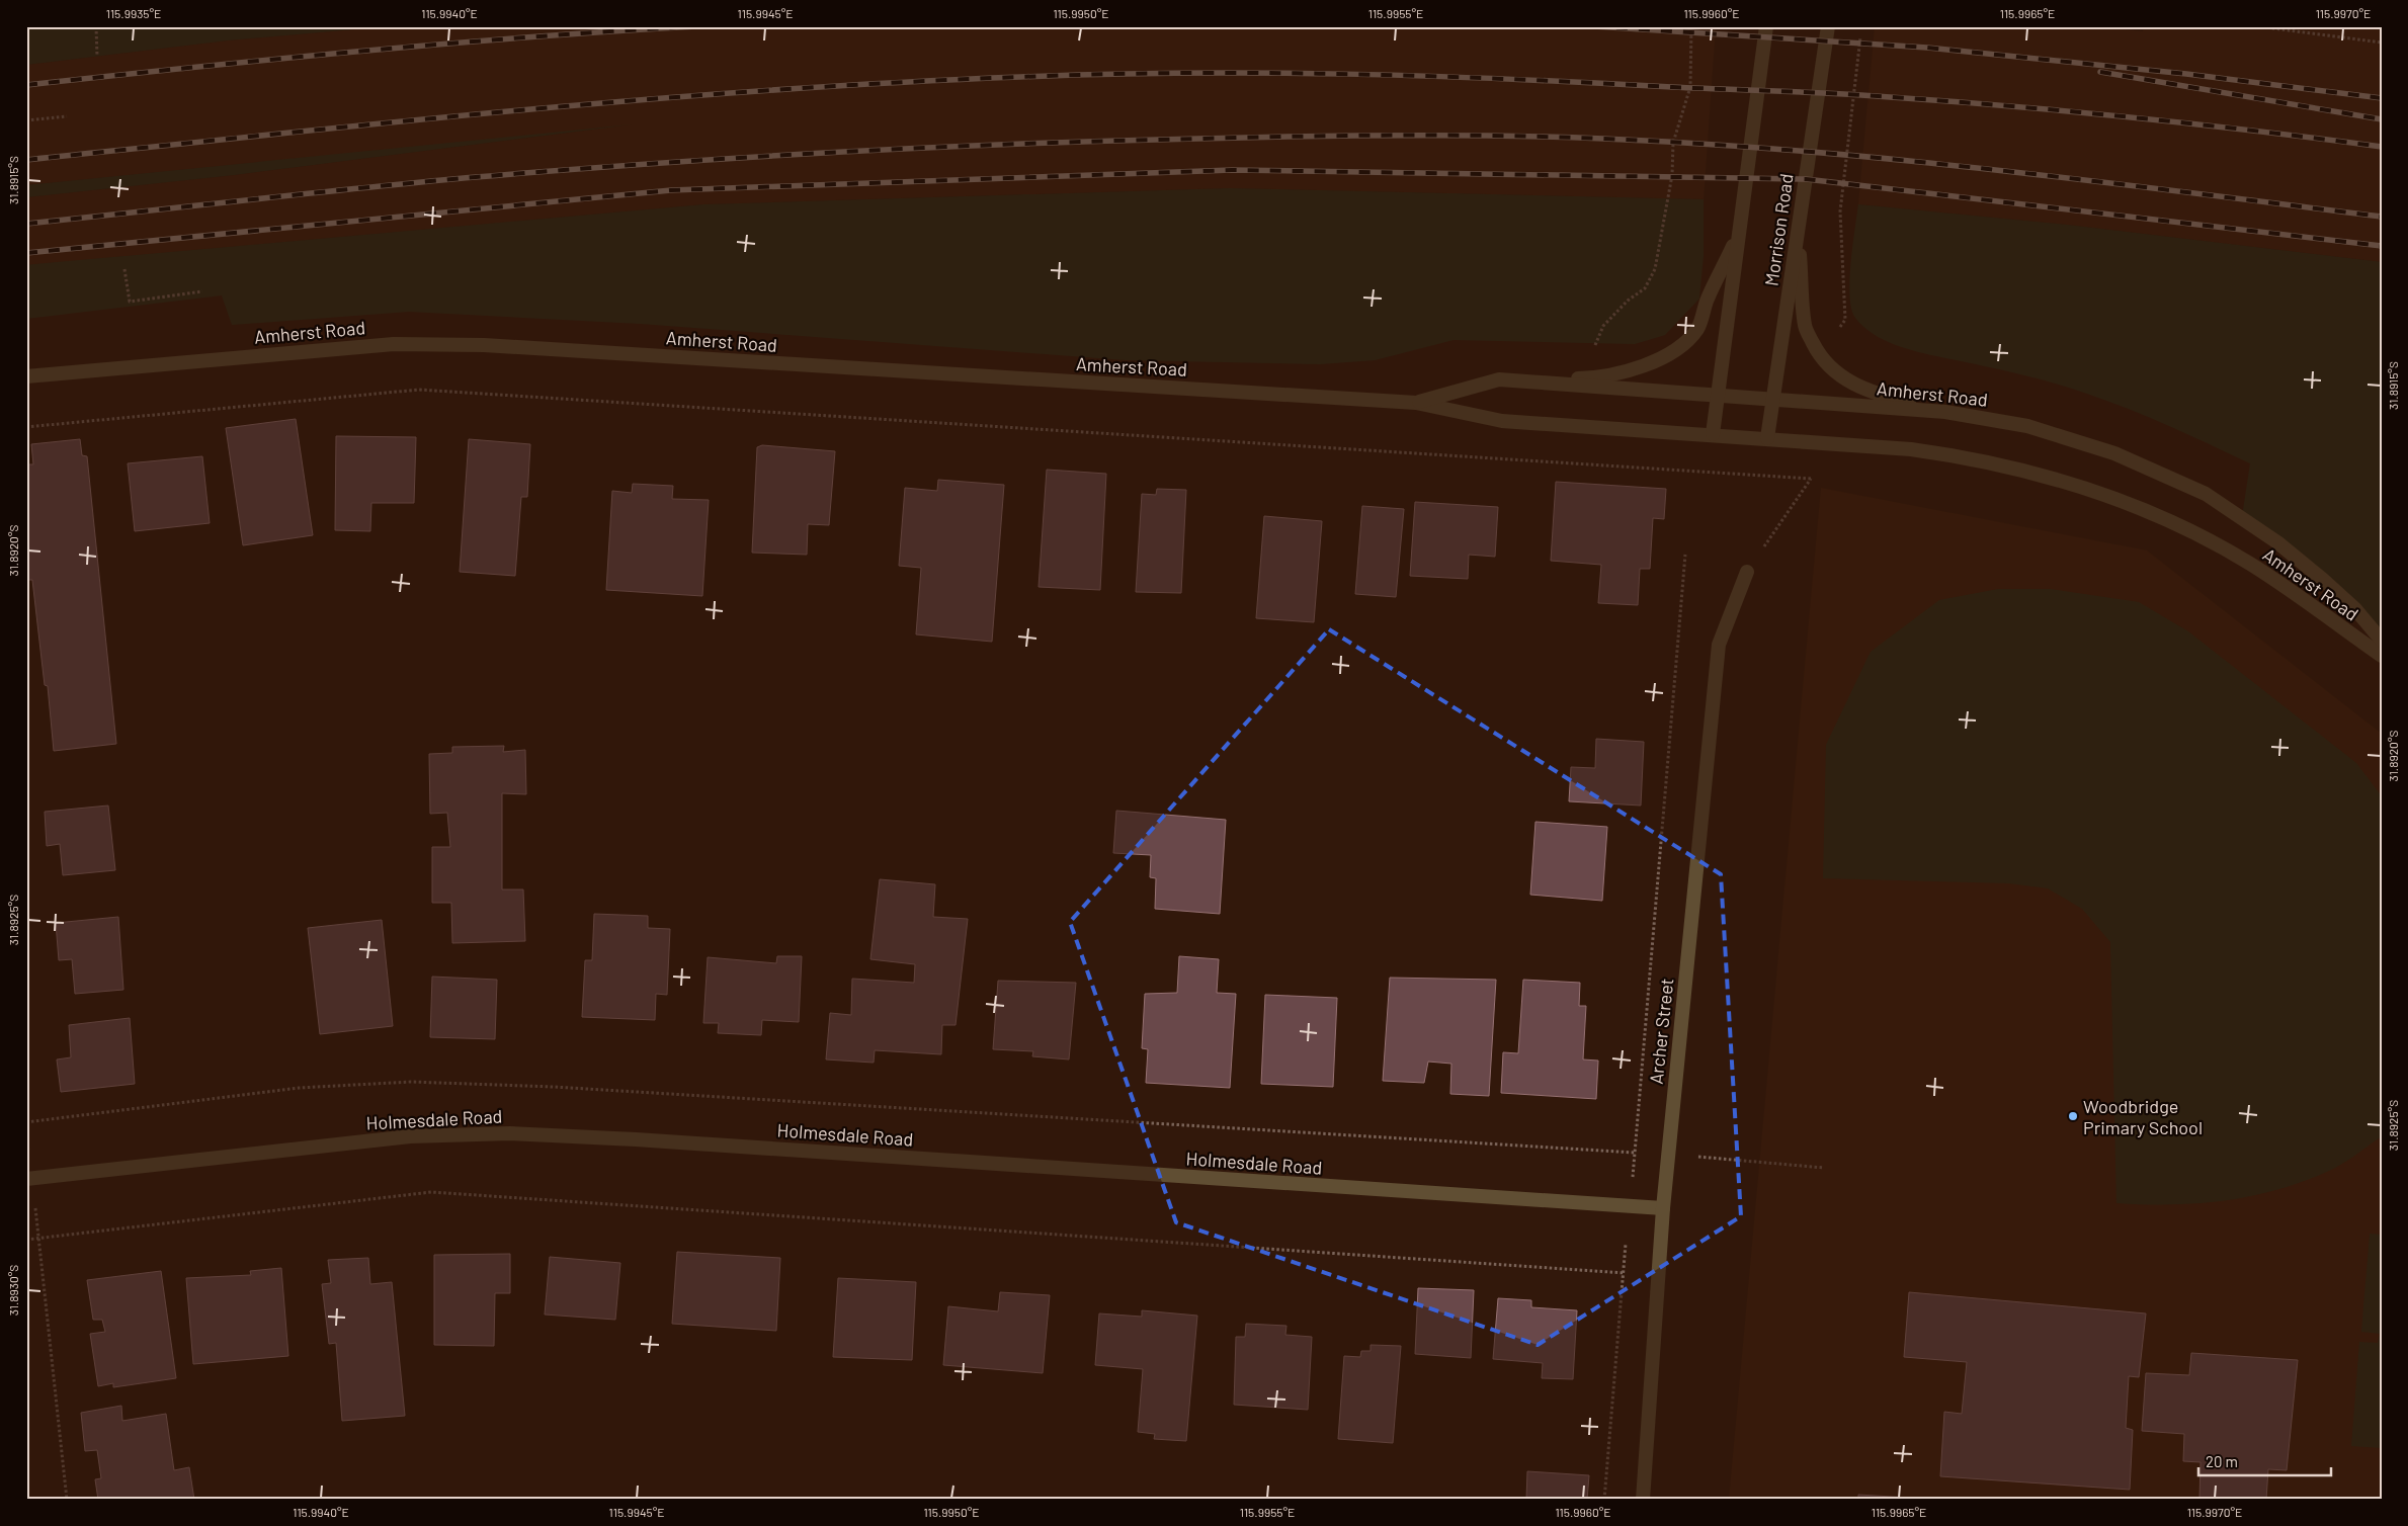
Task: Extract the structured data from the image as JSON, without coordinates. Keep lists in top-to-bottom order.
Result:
{
  "streets": {
    "street": [
      "Morrison Road",
      "Amherst Road",
      "Archer Street",
      "Holmesdale Road"
    ]
  },
  "crossings": [
    ["Morrison Road", "Amherst Road"],
    ["Archer Street", "Holmesdale Road"]
  ],
  "places": ["Woodbridge Primary School"],
  "scale_bar": "20 m",
  "coordinates": [
    "115.9935°E",
    "115.9940°E",
    "115.9945°E",
    "115.9950°E",
    "115.9955°E",
    "115.9960°E",
    "115.9965°E",
    "115.9970°E",
    "31.8915°S",
    "31.8920°S",
    "31.8925°S",
    "31.8930°S"
  ]
}
